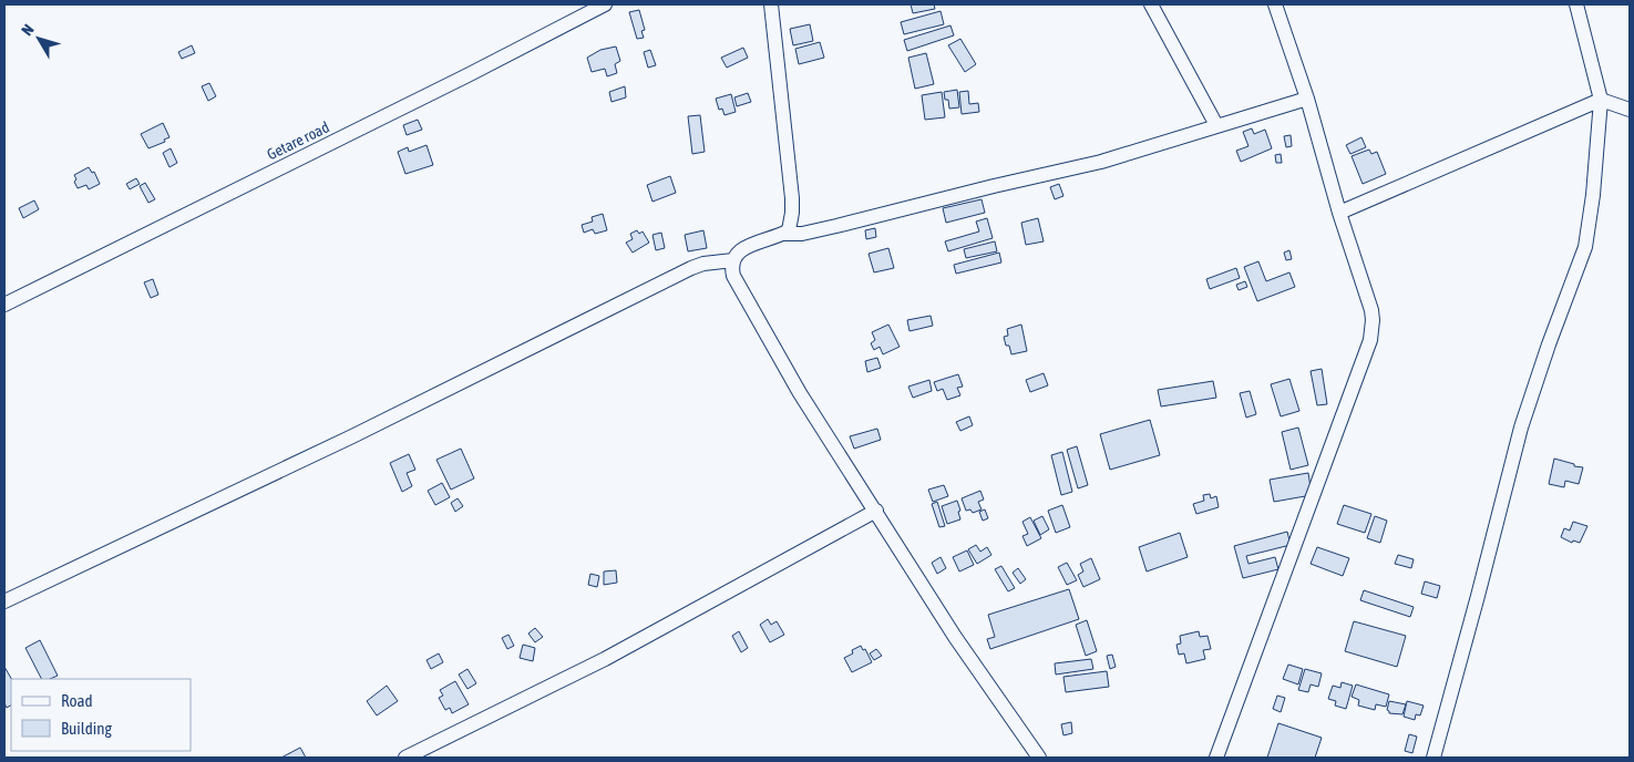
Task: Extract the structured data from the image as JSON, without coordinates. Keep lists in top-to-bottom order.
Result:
{
  "streets": {
    "street": ["Getare road"]
  },
  "legend": ["Road", "Building"],
  "north": "top left"
}
